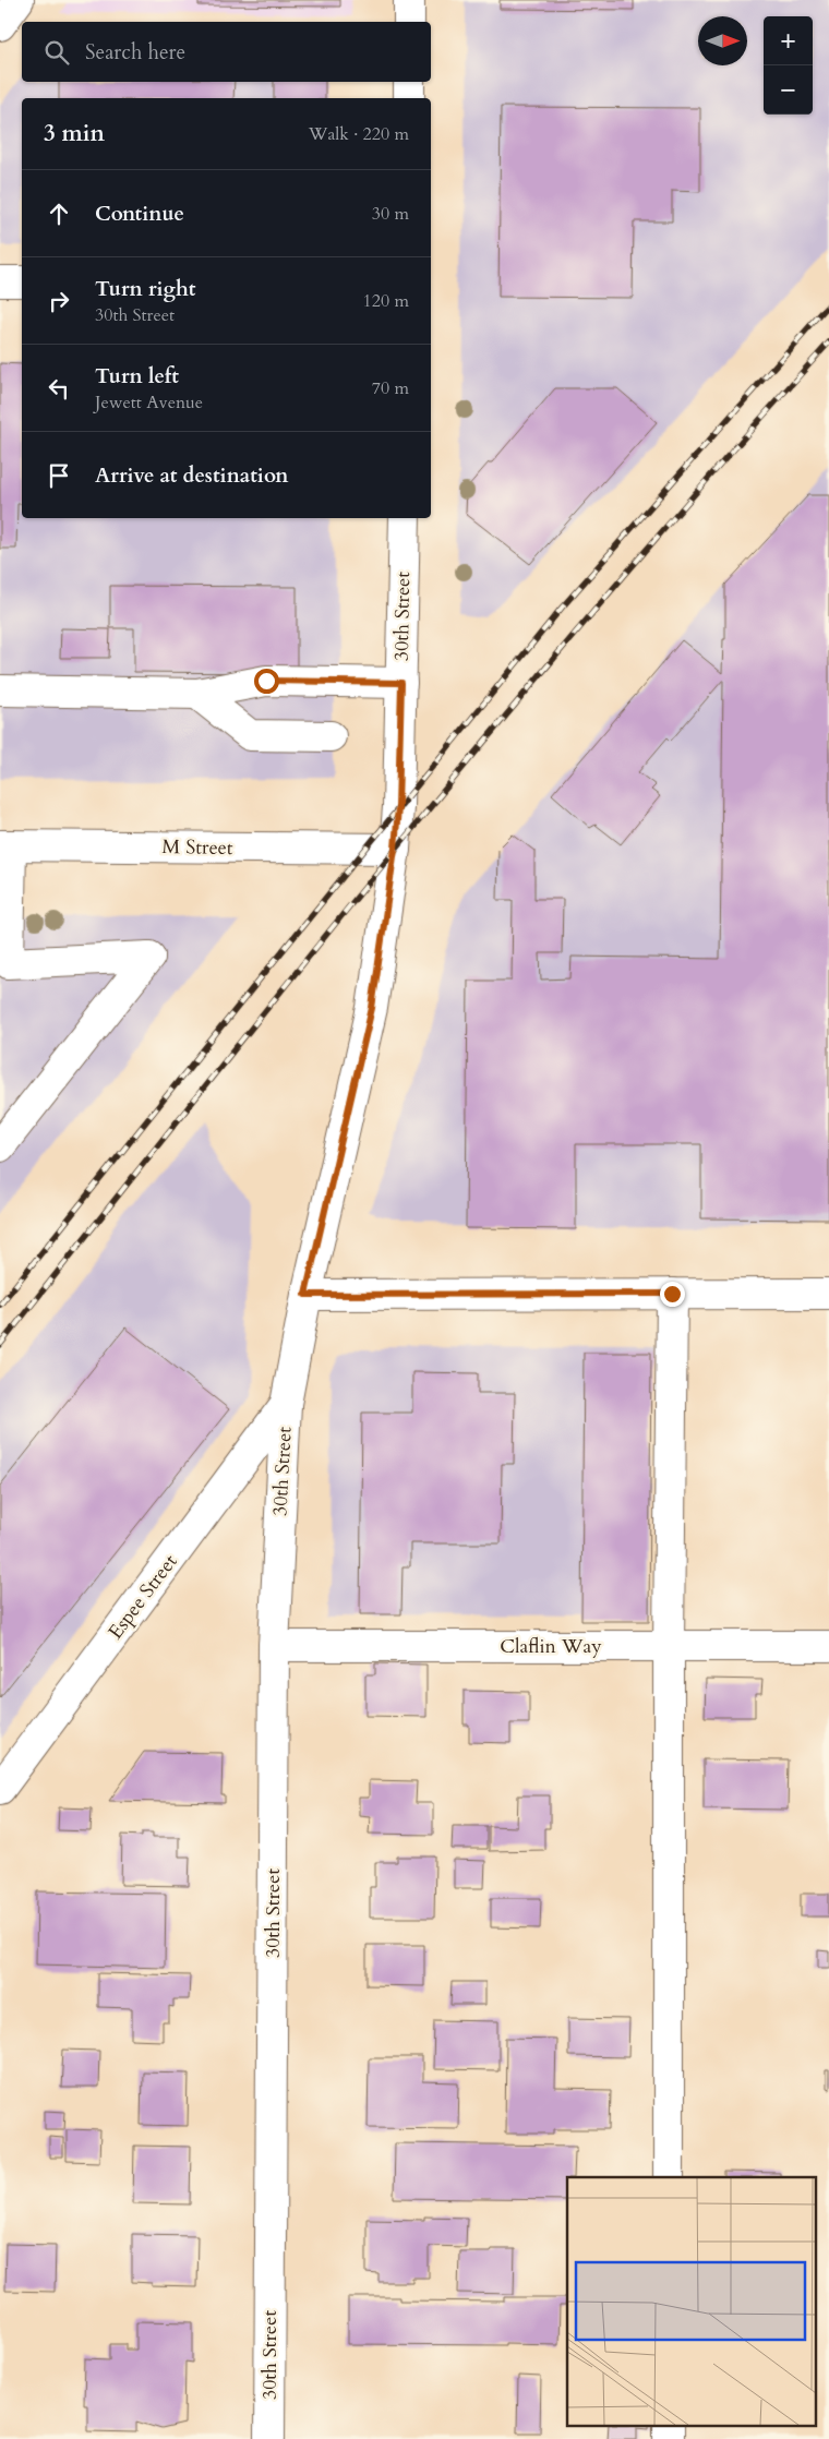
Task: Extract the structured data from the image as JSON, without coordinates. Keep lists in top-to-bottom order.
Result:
{
  "streets": {
    "main road": [
      "30th Street",
      "M Street",
      "Espee Street",
      "Claflin Way"
    ]
  },
  "crossings": [
    ["30th Street", "M Street"],
    ["30th Street", "Espee Street"],
    ["30th Street", "Claflin Way"]
  ],
  "north": "right",
  "page": {
    "map_buttons": ["+", "−"],
    "search": "Search here",
    "heading": ["3 min", "Walk · 220 m"],
    "list": [
      ["Continue", "30 m"],
      ["Turn right", "30th Street", "120 m"],
      ["Turn left", "Jewett Avenue", "70 m"],
      "Arrive at destination"
    ]
  }
}
